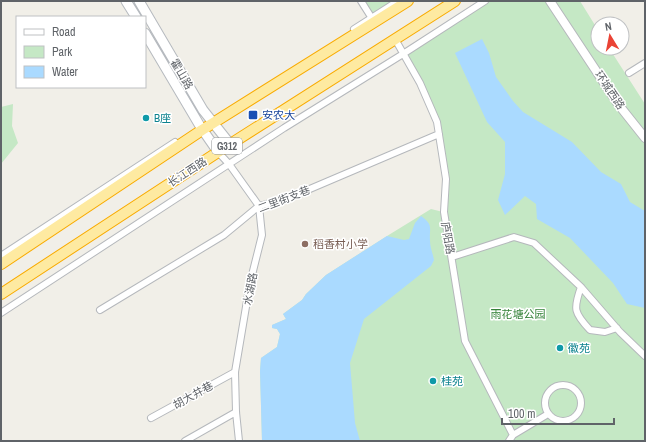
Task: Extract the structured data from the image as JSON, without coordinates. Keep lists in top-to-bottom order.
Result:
{
  "streets": {
    "highway": ["G312", "长江西路"],
    "main road": ["霍山路"],
    "street": [
      "环城西路",
      "二里街支巷",
      "庐阳路",
      "水湖路",
      "胡大井巷"
    ]
  },
  "crossings": [
    ["霍山路", "G312"],
    ["霍山路", "长江西路"],
    ["霍山路", "水湖路"],
    ["长江西路", "庐阳路"],
    ["长江西路", "水湖路"],
    ["二里街支巷", "庐阳路"],
    ["二里街支巷", "水湖路"],
    ["水湖路", "胡大井巷"]
  ],
  "parks": ["雨花塘公园"],
  "places": {
    "transit": ["安农大"],
    "other": [
      "B座",
      "稻香村小学",
      "徽苑",
      "桂苑"
    ]
  },
  "legend": ["Road", "Park", "Water"],
  "scale_bar": "100 m",
  "north": "top"
}
